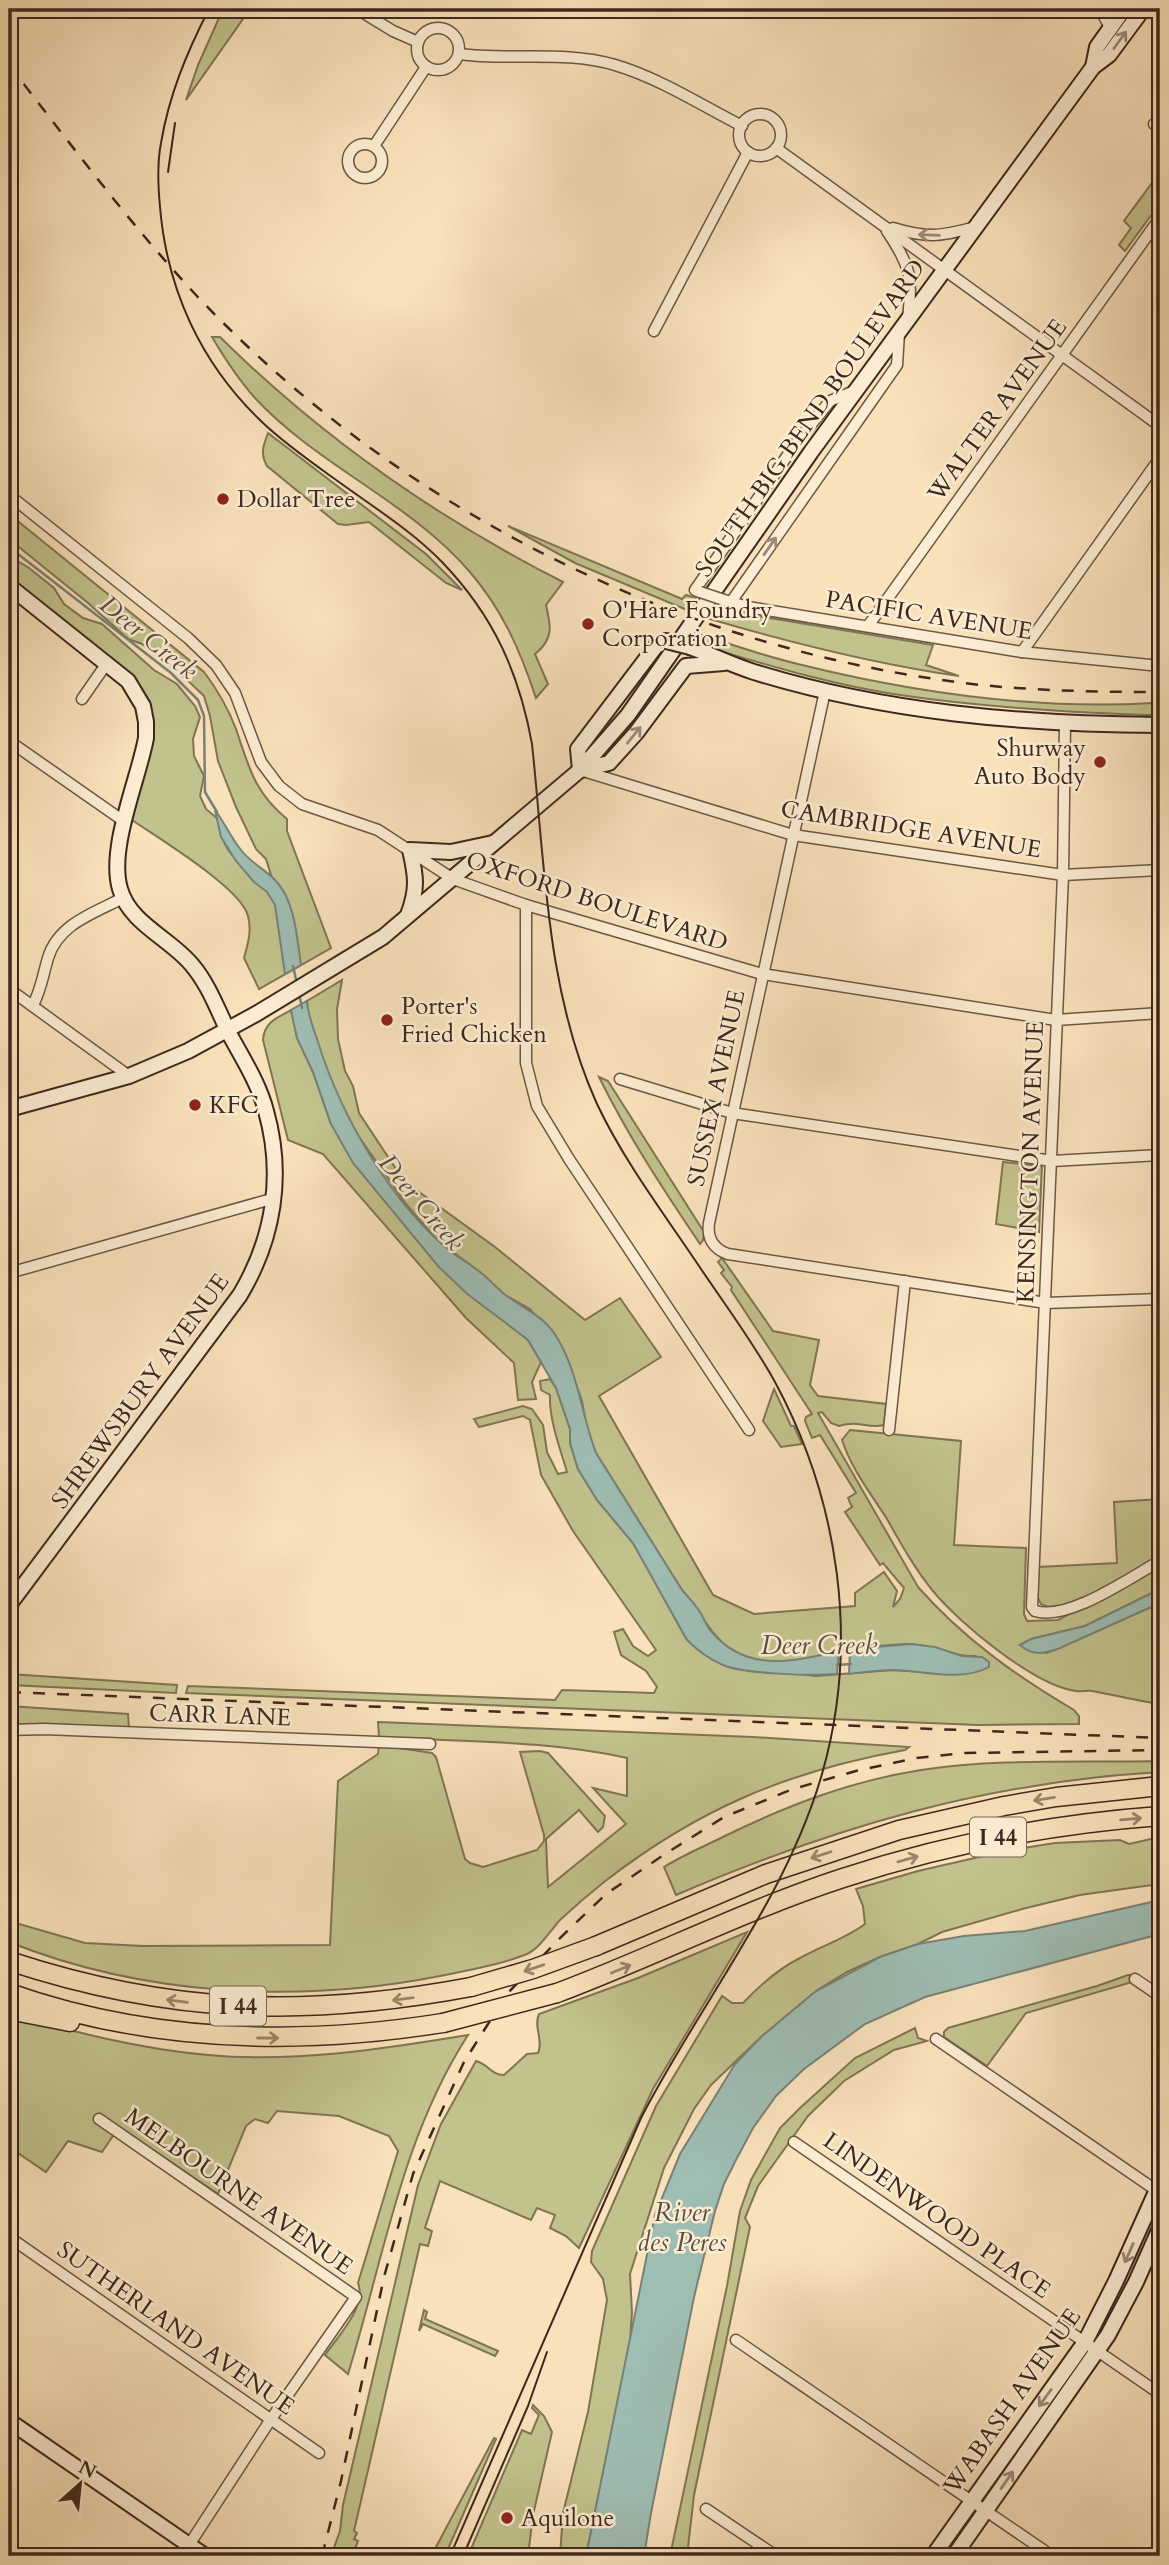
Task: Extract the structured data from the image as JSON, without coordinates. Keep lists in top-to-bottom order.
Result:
{
  "streets": {
    "highway": ["I 44"],
    "main road": ["SOUTH BIG BEND BOULEVARD", "SHREWSBURY AVENUE", "WABASH AVENUE"],
    "street": [
      "WALTER AVENUE",
      "PACIFIC AVENUE",
      "CAMBRIDGE AVENUE",
      "OXFORD BOULEVARD",
      "SUSSEX AVENUE",
      "KENSINGTON AVENUE",
      "CARR LANE",
      "MELBOURNE AVENUE",
      "LINDENWOOD PLACE",
      "SUTHERLAND AVENUE"
    ]
  },
  "crossings": [
    ["WALTER AVENUE", "PACIFIC AVENUE"],
    ["SOUTH BIG BEND BOULEVARD", "PACIFIC AVENUE"],
    ["SOUTH BIG BEND BOULEVARD", "CAMBRIDGE AVENUE"],
    ["SOUTH BIG BEND BOULEVARD", "OXFORD BOULEVARD"],
    ["SOUTH BIG BEND BOULEVARD", "SHREWSBURY AVENUE"],
    ["CAMBRIDGE AVENUE", "SUSSEX AVENUE"],
    ["CAMBRIDGE AVENUE", "KENSINGTON AVENUE"],
    ["OXFORD BOULEVARD", "SUSSEX AVENUE"],
    ["OXFORD BOULEVARD", "KENSINGTON AVENUE"],
    ["MELBOURNE AVENUE", "SUTHERLAND AVENUE"],
    ["LINDENWOOD PLACE", "WABASH AVENUE"]
  ],
  "water": ["Deer Creek", "River des Peres"],
  "places": [
    "Dollar Tree",
    "O'Hare Foundry Corporation",
    "Shurway Auto Body",
    "Porter's Fried Chicken",
    "KFC",
    "Aquilone"
  ],
  "north": "top right"
}
